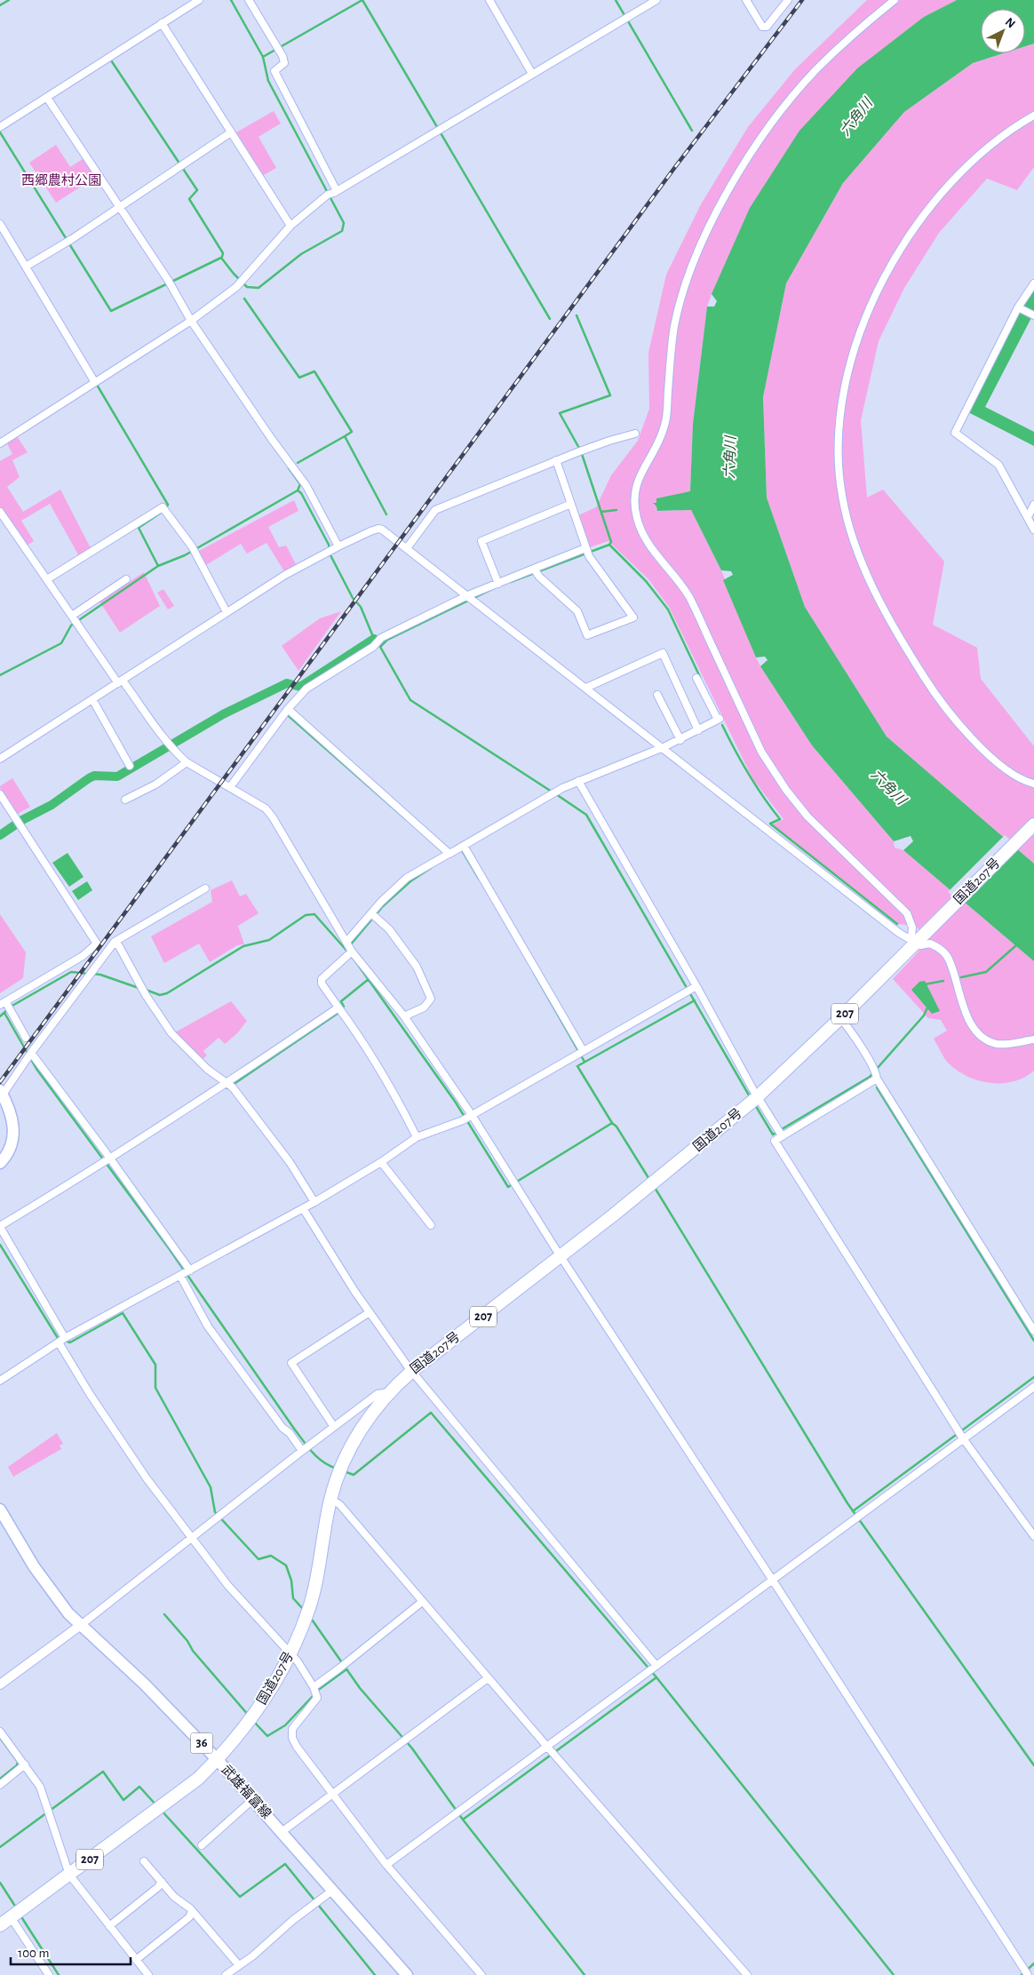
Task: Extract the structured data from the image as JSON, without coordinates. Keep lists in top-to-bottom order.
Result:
{
  "streets": {
    "highway": ["国道207号", "207"],
    "main road": ["36", "武雄福富線"]
  },
  "crossings": [
    ["国道207号", "武雄福富線"]
  ],
  "water": ["六角川"],
  "parks": ["西郷農村公園"],
  "scale_bar": "100 m",
  "north": "top right"
}
